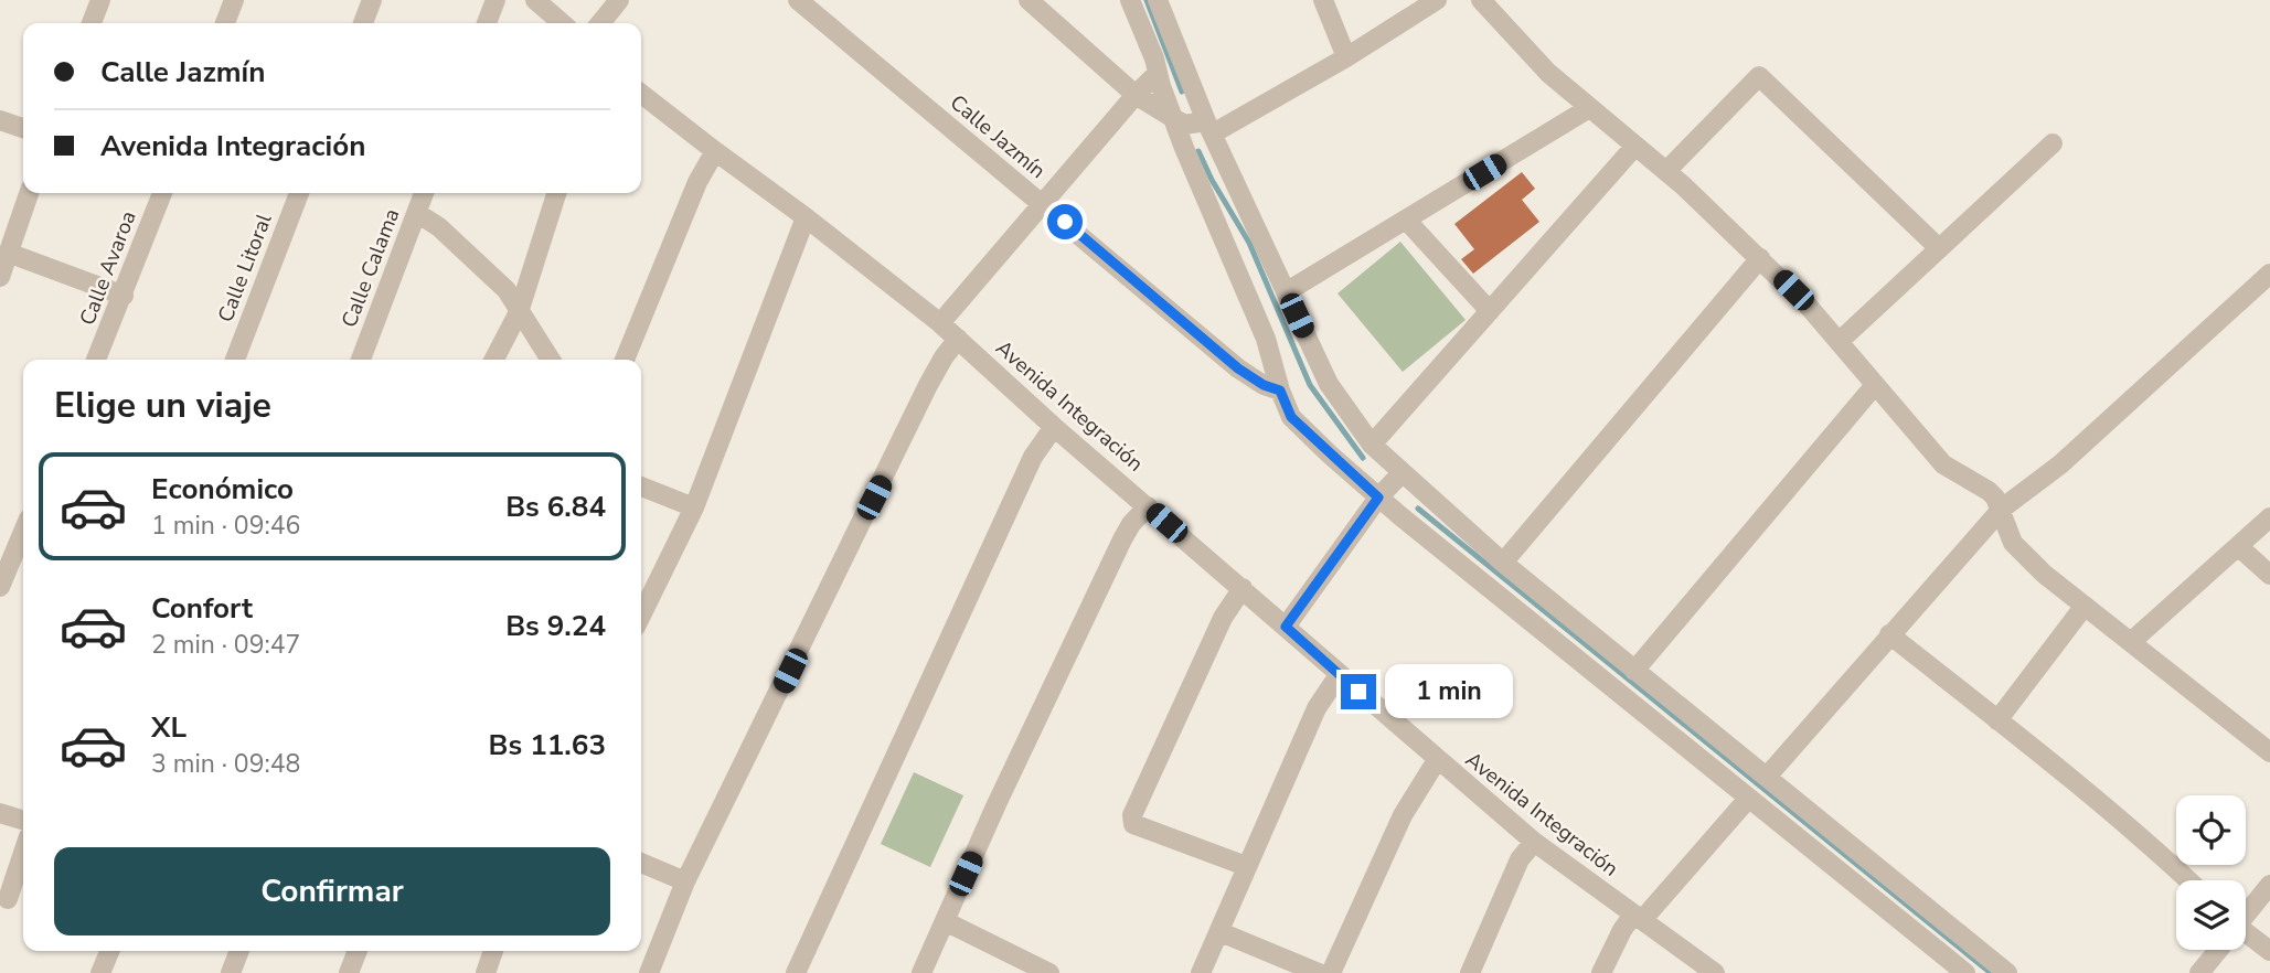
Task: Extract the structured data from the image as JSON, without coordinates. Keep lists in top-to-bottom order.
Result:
{
  "streets": {
    "street": [
      "Calle Jazmín",
      "Calle Avaroa",
      "Calle Litoral",
      "Calle Calama",
      "Avenida Integración"
    ]
  },
  "page": {
    "banner": ["Calle Jazmín", "Avenida Integración"],
    "heading": "Elige un viaje",
    "list": [
      {
        "name": "Económico",
        "note": "1 min · 09:46",
        "value": "Bs 6.84"
      },
      {
        "name": "Confort",
        "note": "2 min · 09:47",
        "value": "Bs 9.24"
      },
      {
        "name": "XL",
        "note": "3 min · 09:48",
        "value": "Bs 11.63"
      }
    ],
    "bubble": "1 min",
    "buttons": "Confirmar"
  }
}
